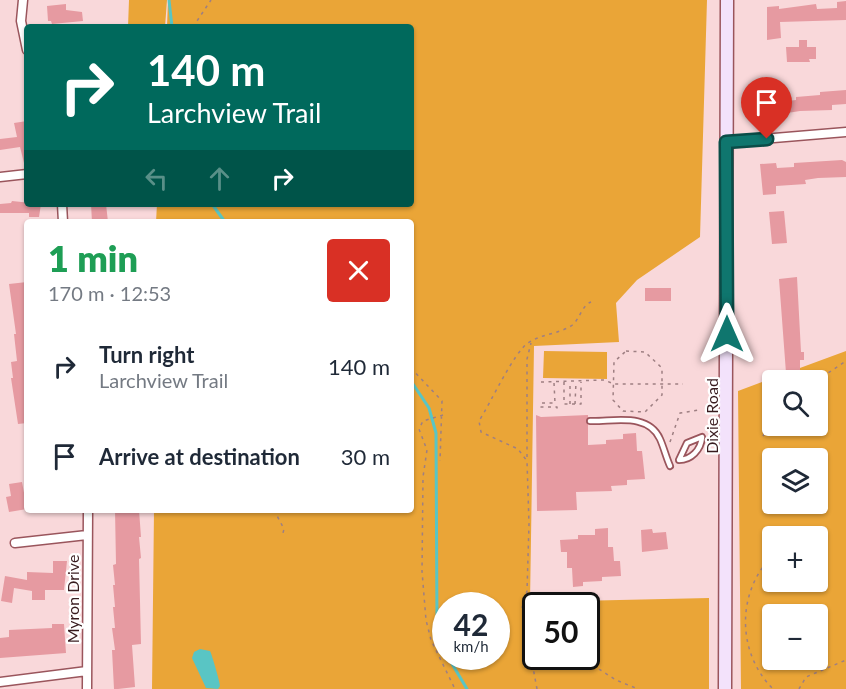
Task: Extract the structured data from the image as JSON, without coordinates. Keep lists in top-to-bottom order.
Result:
{
  "streets": {
    "main road": ["Dixie Road"],
    "street": ["Myron Drive"]
  },
  "page": {
    "turn": ["140 m", "Larchview Trail"],
    "heading": ["1 min", "170 m · 12:53"],
    "list": [
      {
        "name": "Turn right",
        "note": "Larchview Trail",
        "value": "140 m"
      },
      {
        "name": "Arrive at destination",
        "value": "30 m"
      }
    ],
    "map_buttons": ["+", "−"],
    "speed": "42 km/h",
    "limit": "50"
  }
}
